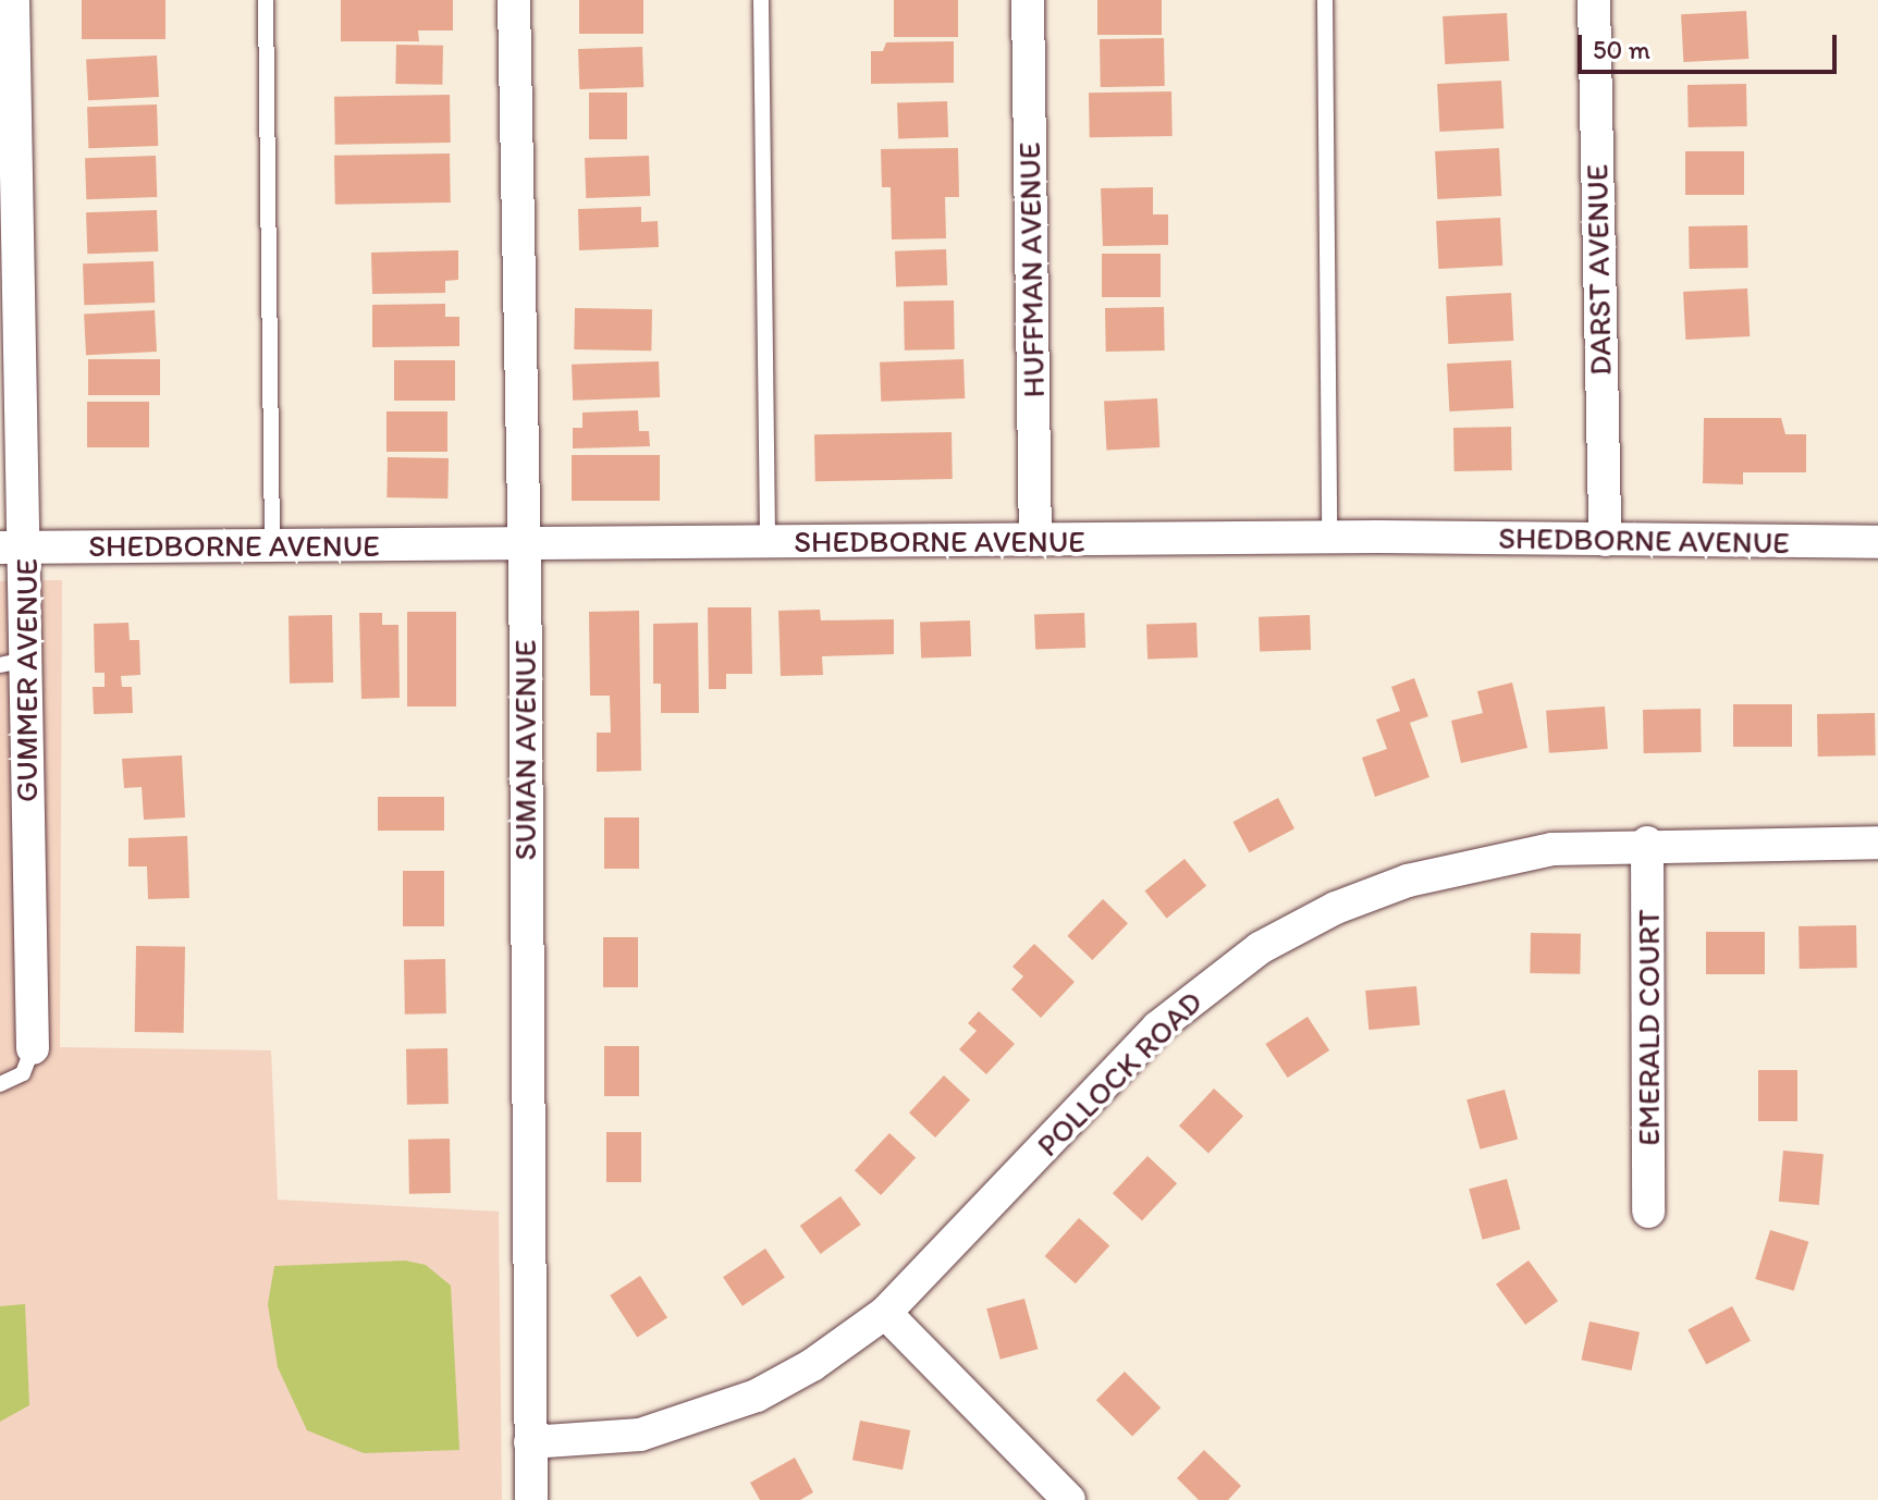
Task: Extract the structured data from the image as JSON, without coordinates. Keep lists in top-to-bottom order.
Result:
{
  "streets": {
    "street": [
      "HUFFMAN AVENUE",
      "DARST AVENUE",
      "SHEDBORNE AVENUE",
      "GUMMER AVENUE",
      "SUMAN AVENUE",
      "EMERALD COURT",
      "POLLOCK ROAD"
    ]
  },
  "crossings": [
    ["HUFFMAN AVENUE", "SHEDBORNE AVENUE"],
    ["DARST AVENUE", "SHEDBORNE AVENUE"],
    ["SHEDBORNE AVENUE", "GUMMER AVENUE"],
    ["SHEDBORNE AVENUE", "SUMAN AVENUE"],
    ["SUMAN AVENUE", "POLLOCK ROAD"],
    ["EMERALD COURT", "POLLOCK ROAD"]
  ],
  "scale_bar": "50 m"
}
